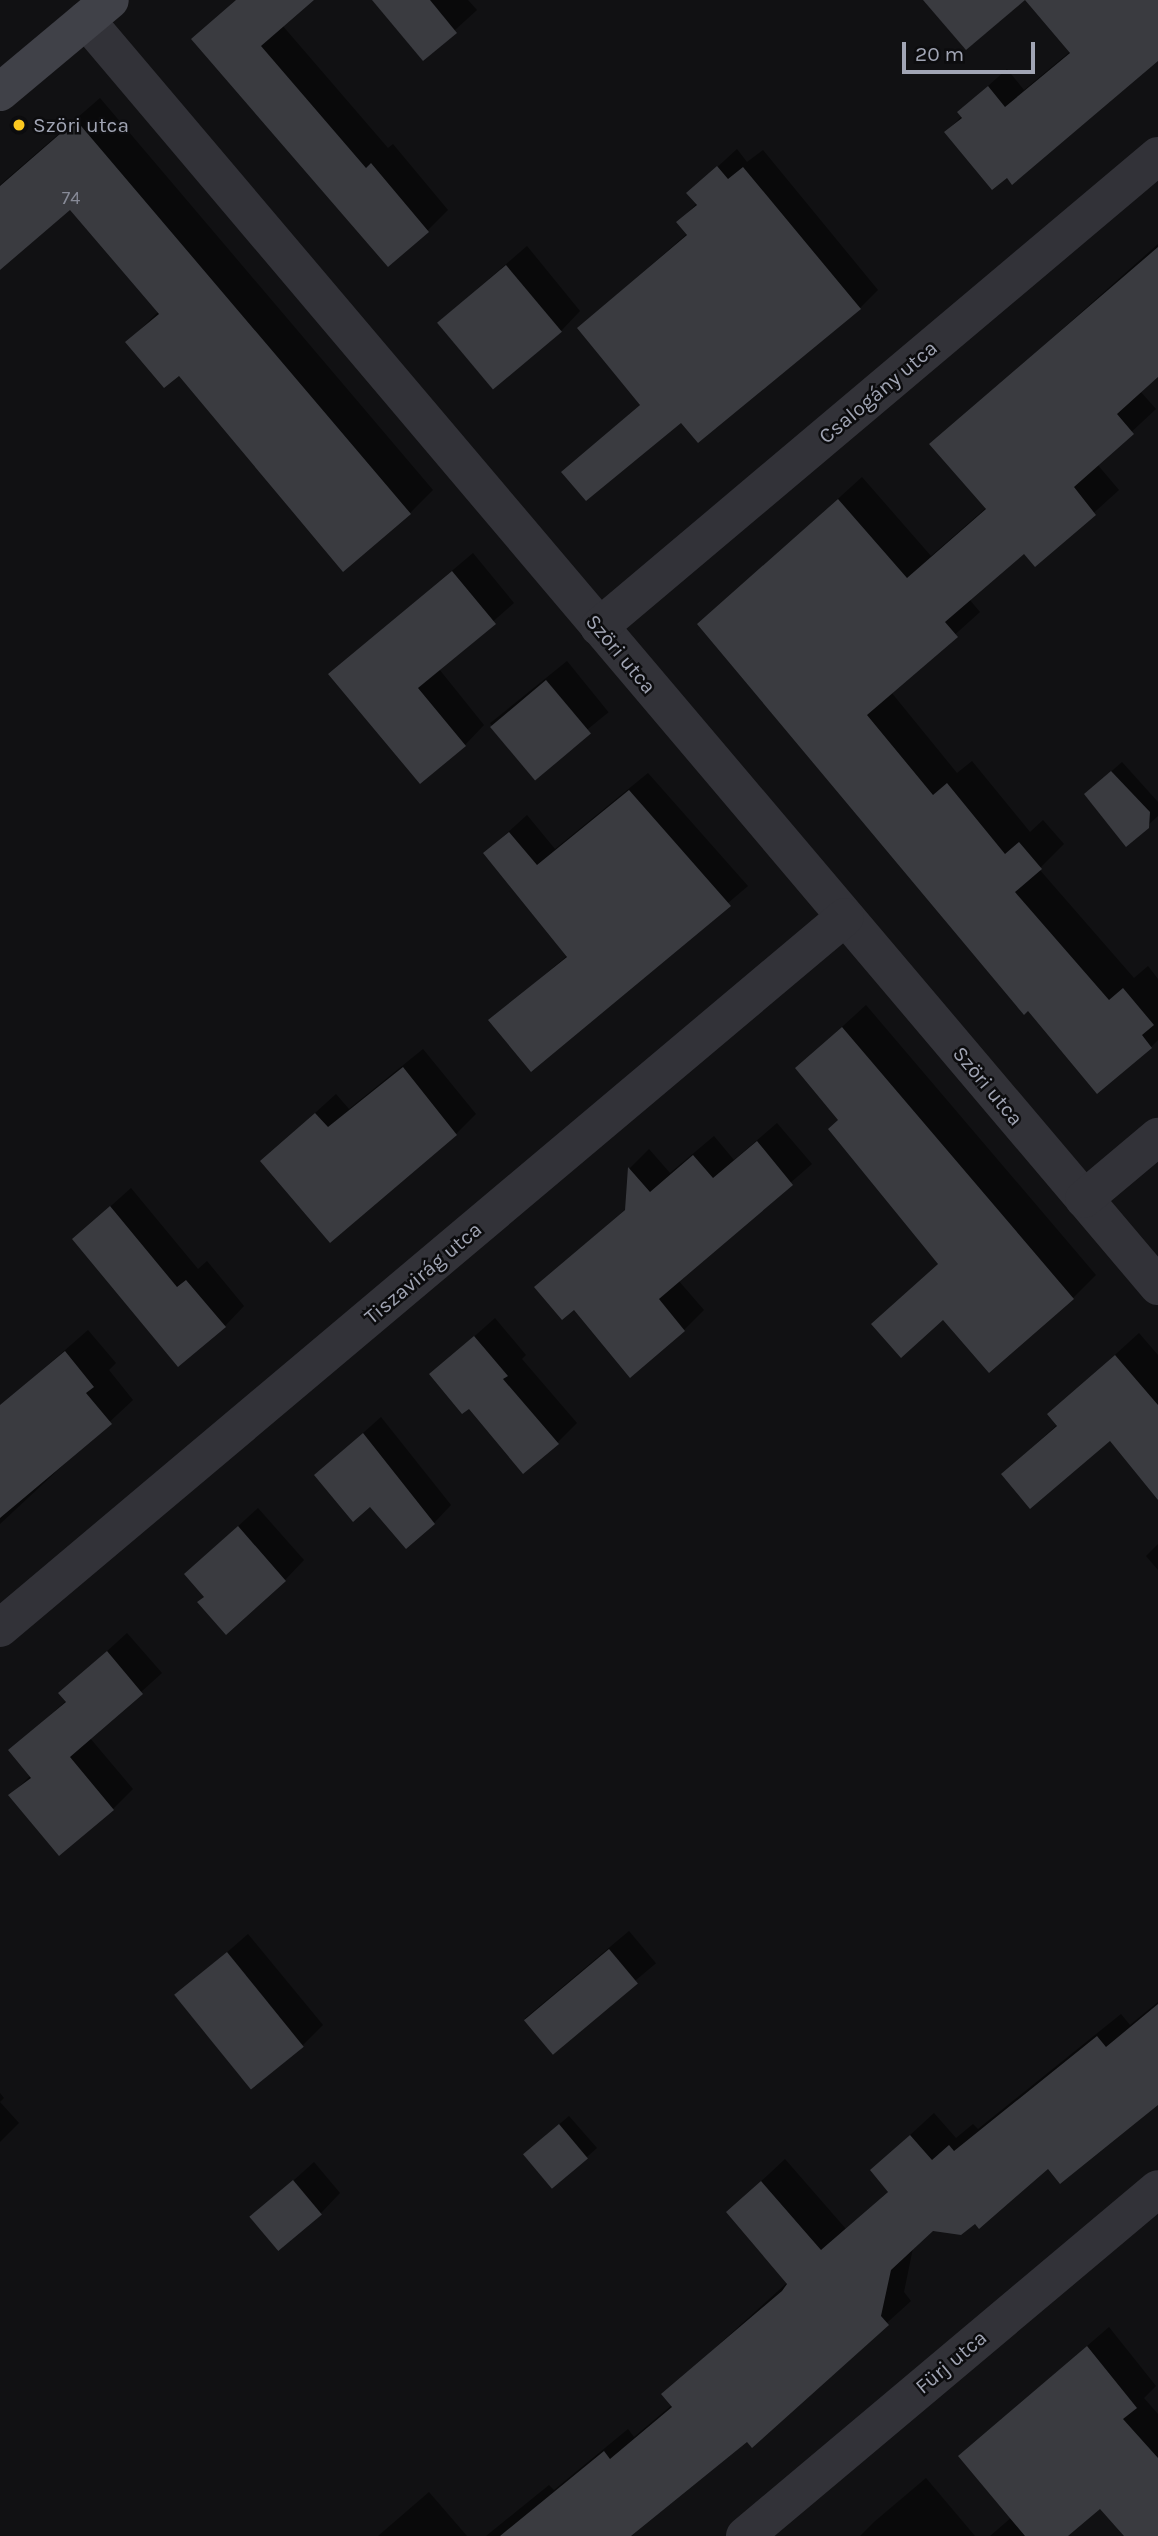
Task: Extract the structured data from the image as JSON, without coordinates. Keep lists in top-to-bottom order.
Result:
{
  "streets": {
    "street": [
      "Csalogány utca",
      "Szöri utca",
      "Tiszavirág utca",
      "Fürj utca"
    ]
  },
  "crossings": [
    ["Csalogány utca", "Szöri utca"],
    ["Szöri utca", "Tiszavirág utca"]
  ],
  "places": ["Szöri utca"],
  "house_numbers": ["74"],
  "scale_bar": "20 m"
}
